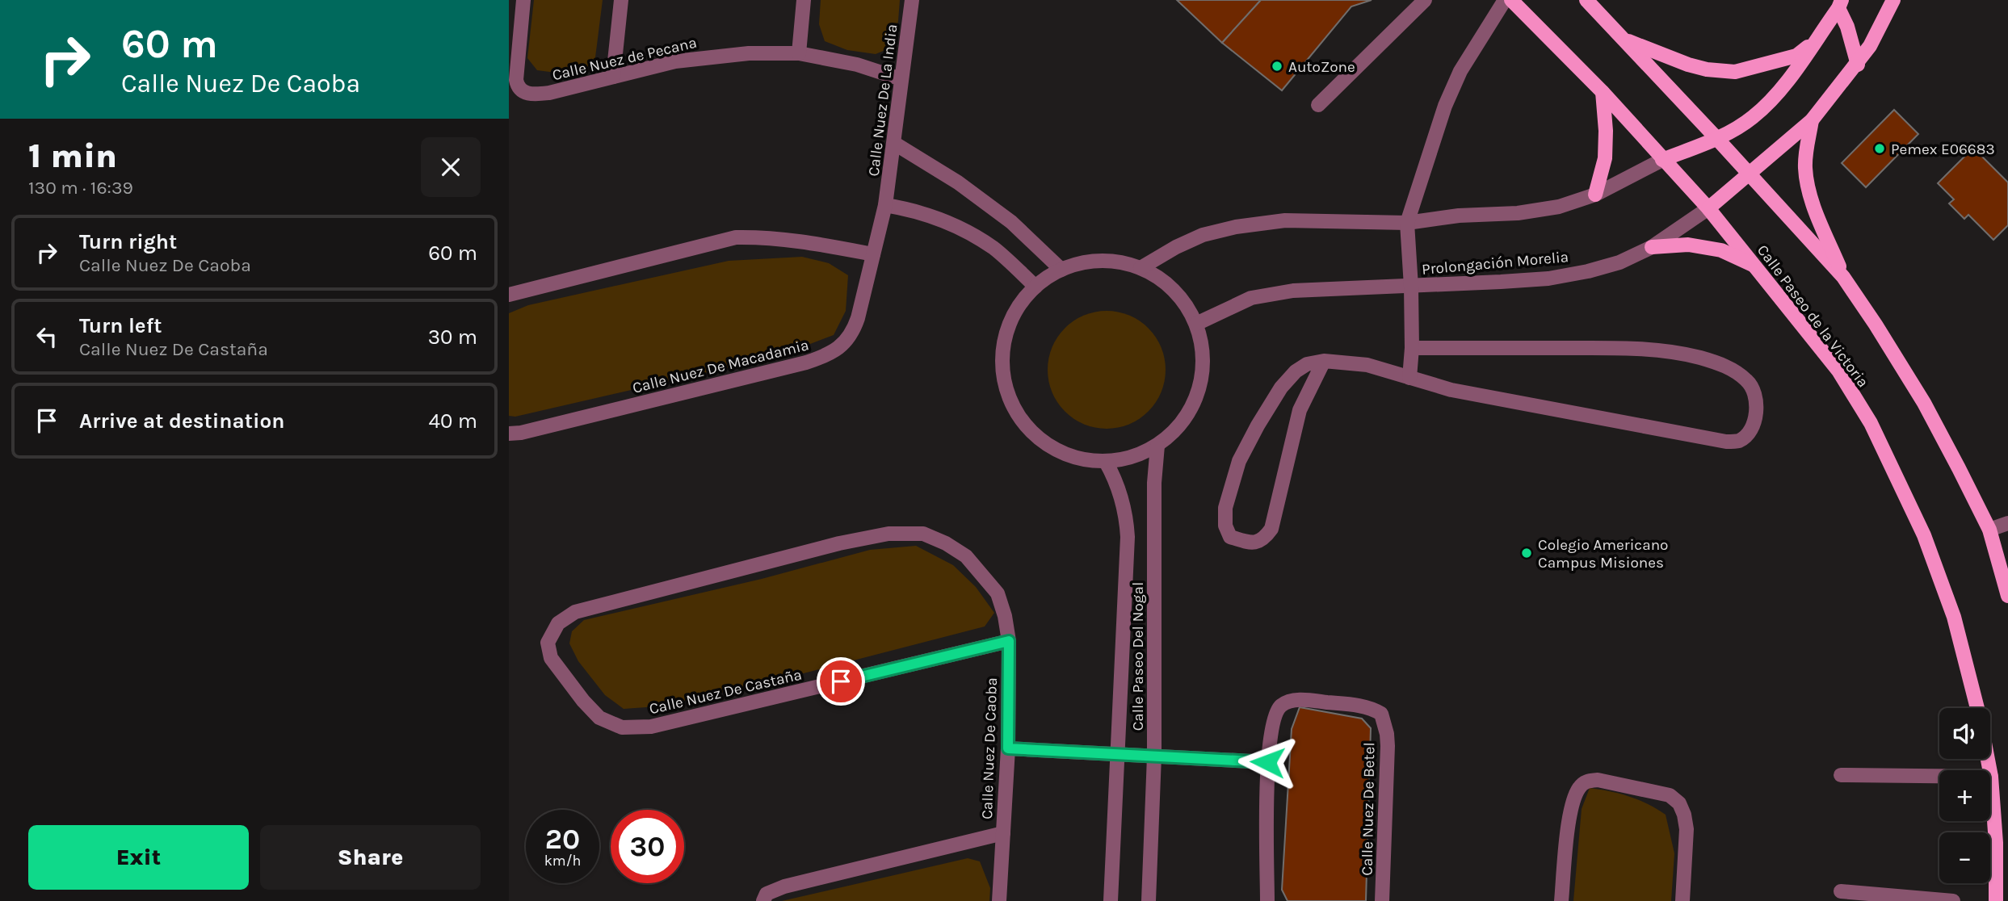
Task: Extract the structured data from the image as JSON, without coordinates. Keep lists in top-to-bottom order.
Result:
{
  "streets": {
    "main road": ["Prolongación Morelia", "Calle Paseo de la Victoria"],
    "street": [
      "Calle Nuez de Pecana",
      "Calle Nuez De La India",
      "Calle Nuez De Macadamia",
      "Calle Paseo Del Nogal",
      "Calle Nuez De Castaña",
      "Calle Nuez De Caoba",
      "Calle Nuez De Betel"
    ]
  },
  "crossings": [
    ["Calle Nuez de Pecana", "Calle Nuez De La India"],
    ["Calle Nuez De La India", "Calle Nuez De Macadamia"],
    ["Prolongación Morelia", "Calle Paseo de la Victoria"],
    ["Prolongación Morelia", "Calle Paseo Del Nogal"],
    ["Calle Nuez De Castaña", "Calle Nuez De Caoba"]
  ],
  "places": ["AutoZone", "Pemex E06683", "Colegio Americano Campus Misiones"],
  "page": {
    "turn": ["60 m", "Calle Nuez De Caoba"],
    "heading": ["1 min", "130 m · 16:39"],
    "list": [
      {
        "name": "Turn right",
        "note": "Calle Nuez De Caoba",
        "value": "60 m"
      },
      {
        "name": "Turn left",
        "note": "Calle Nuez De Castaña",
        "value": "30 m"
      },
      {
        "name": "Arrive at destination",
        "value": "40 m"
      }
    ],
    "map_buttons": ["+", "−"],
    "speed": "20 km/h",
    "limit": "30",
    "buttons": ["Exit", "Share"]
  }
}
